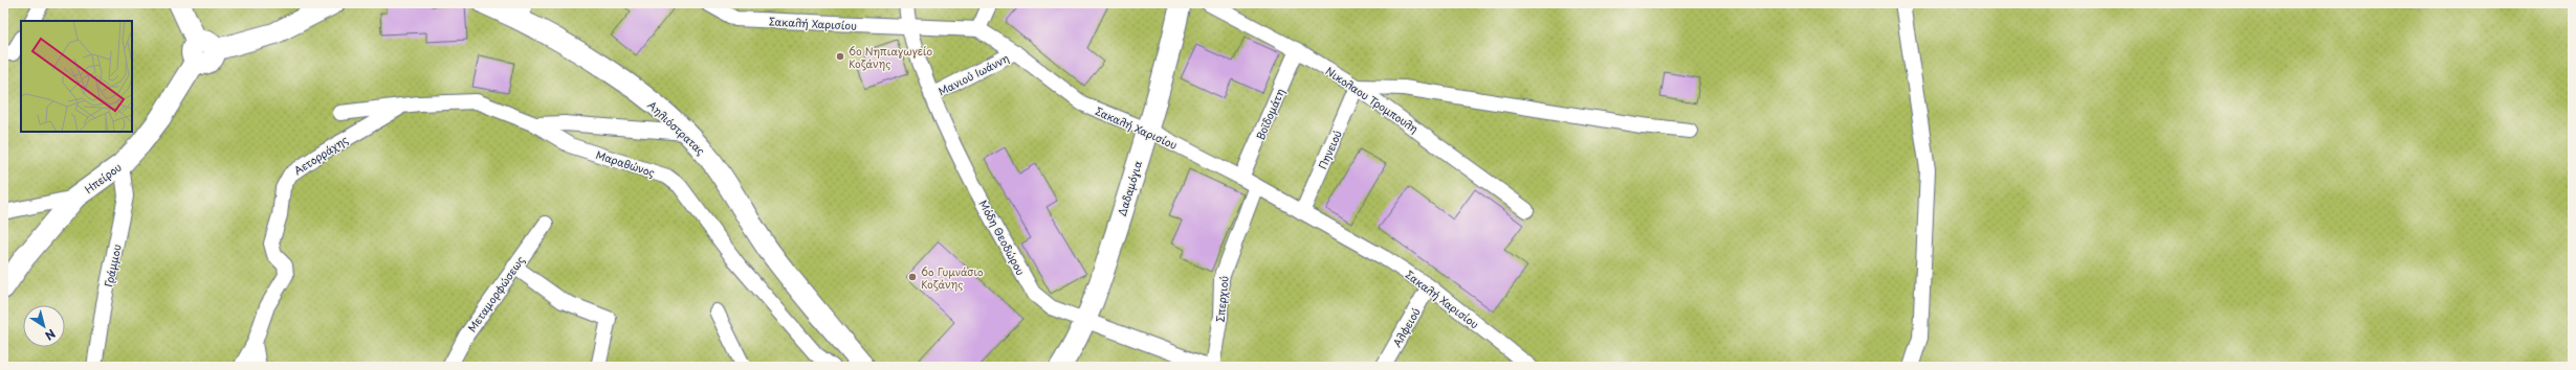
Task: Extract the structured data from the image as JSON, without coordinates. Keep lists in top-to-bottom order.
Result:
{
  "streets": {
    "street": [
      "Σακαλή Χαρισίου",
      "Μανιού Ιωάννη",
      "Νικολαου Τρομπουλη",
      "Βοϊδομάτη",
      "Αηλιόστρατας",
      "Πηνειού",
      "Αετορράχης",
      "Μαραθώνος",
      "Ηπείρου",
      "Δαδαμόγια",
      "Μόδη Θεοδώρου",
      "Γράμμου",
      "Μεταμορφώσεως",
      "Σπερχιού",
      "Αλφειού"
    ]
  },
  "crossings": [
    ["Σακαλή Χαρισίου", "Μανιού Ιωάννη"],
    ["Σακαλή Χαρισίου", "Βοϊδομάτη"],
    ["Σακαλή Χαρισίου", "Πηνειού"],
    ["Σακαλή Χαρισίου", "Δαδαμόγια"],
    ["Σακαλή Χαρισίου", "Μόδη Θεοδώρου"],
    ["Σακαλή Χαρισίου", "Σπερχιού"],
    ["Σακαλή Χαρισίου", "Αλφειού"],
    ["Μανιού Ιωάννη", "Μόδη Θεοδώρου"],
    ["Νικολαου Τρομπουλη", "Βοϊδομάτη"],
    ["Νικολαου Τρομπουλη", "Πηνειού"],
    ["Αετορράχης", "Μαραθώνος"],
    ["Ηπείρου", "Γράμμου"],
    ["Δαδαμόγια", "Μόδη Θεοδώρου"],
    ["Μόδη Θεοδώρου", "Σπερχιού"]
  ],
  "places": ["6ο Νηπιαγωγείο Κοζάνης", "6ο Γυμνάσιο Κοζάνης"],
  "north": "bottom right"
}
